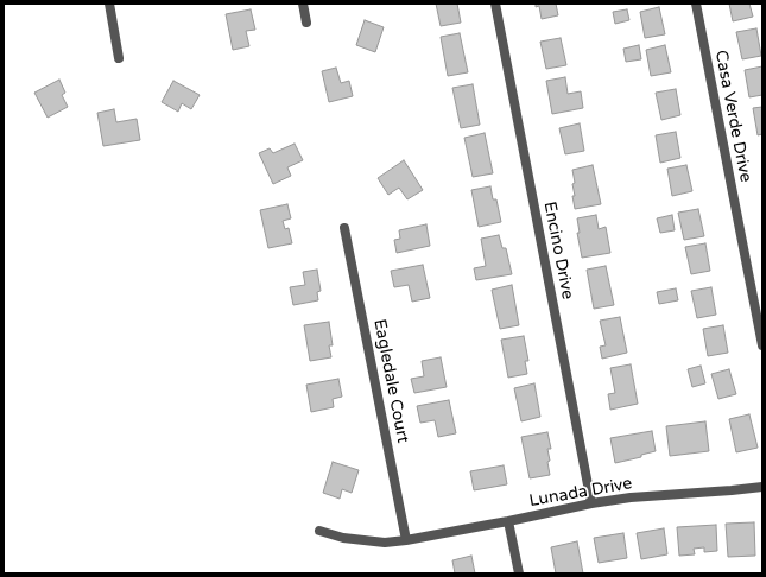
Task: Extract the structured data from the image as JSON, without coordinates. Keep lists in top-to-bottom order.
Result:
{
  "streets": {
    "street": [
      "Casa Verde Drive",
      "Encino Drive",
      "Eagledale Court",
      "Lunada Drive"
    ]
  },
  "crossings": [
    ["Encino Drive", "Lunada Drive"],
    ["Eagledale Court", "Lunada Drive"]
  ]
}
